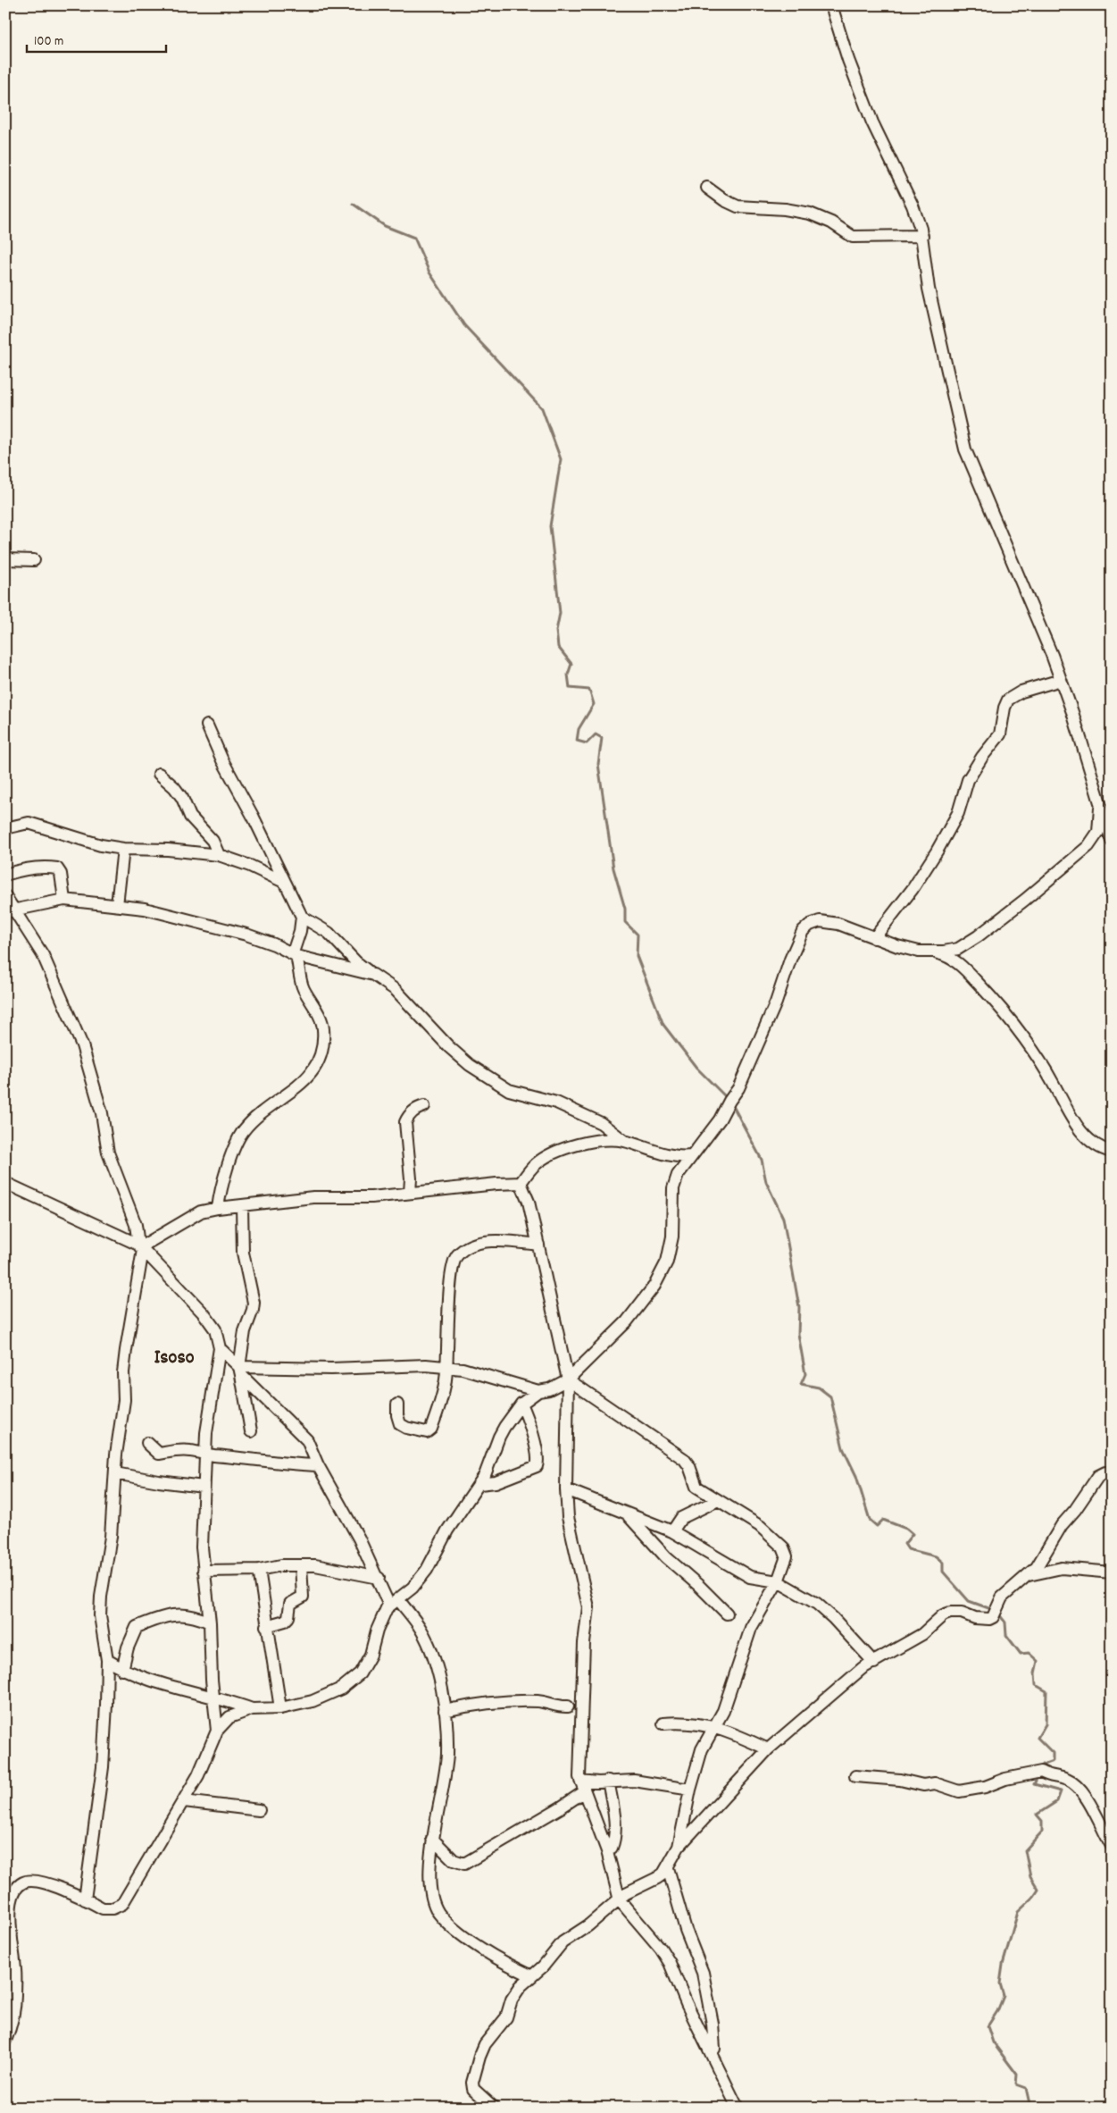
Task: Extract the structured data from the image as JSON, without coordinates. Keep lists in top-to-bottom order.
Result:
{
  "districts": ["Isoso"],
  "scale_bar": "100 m"
}
